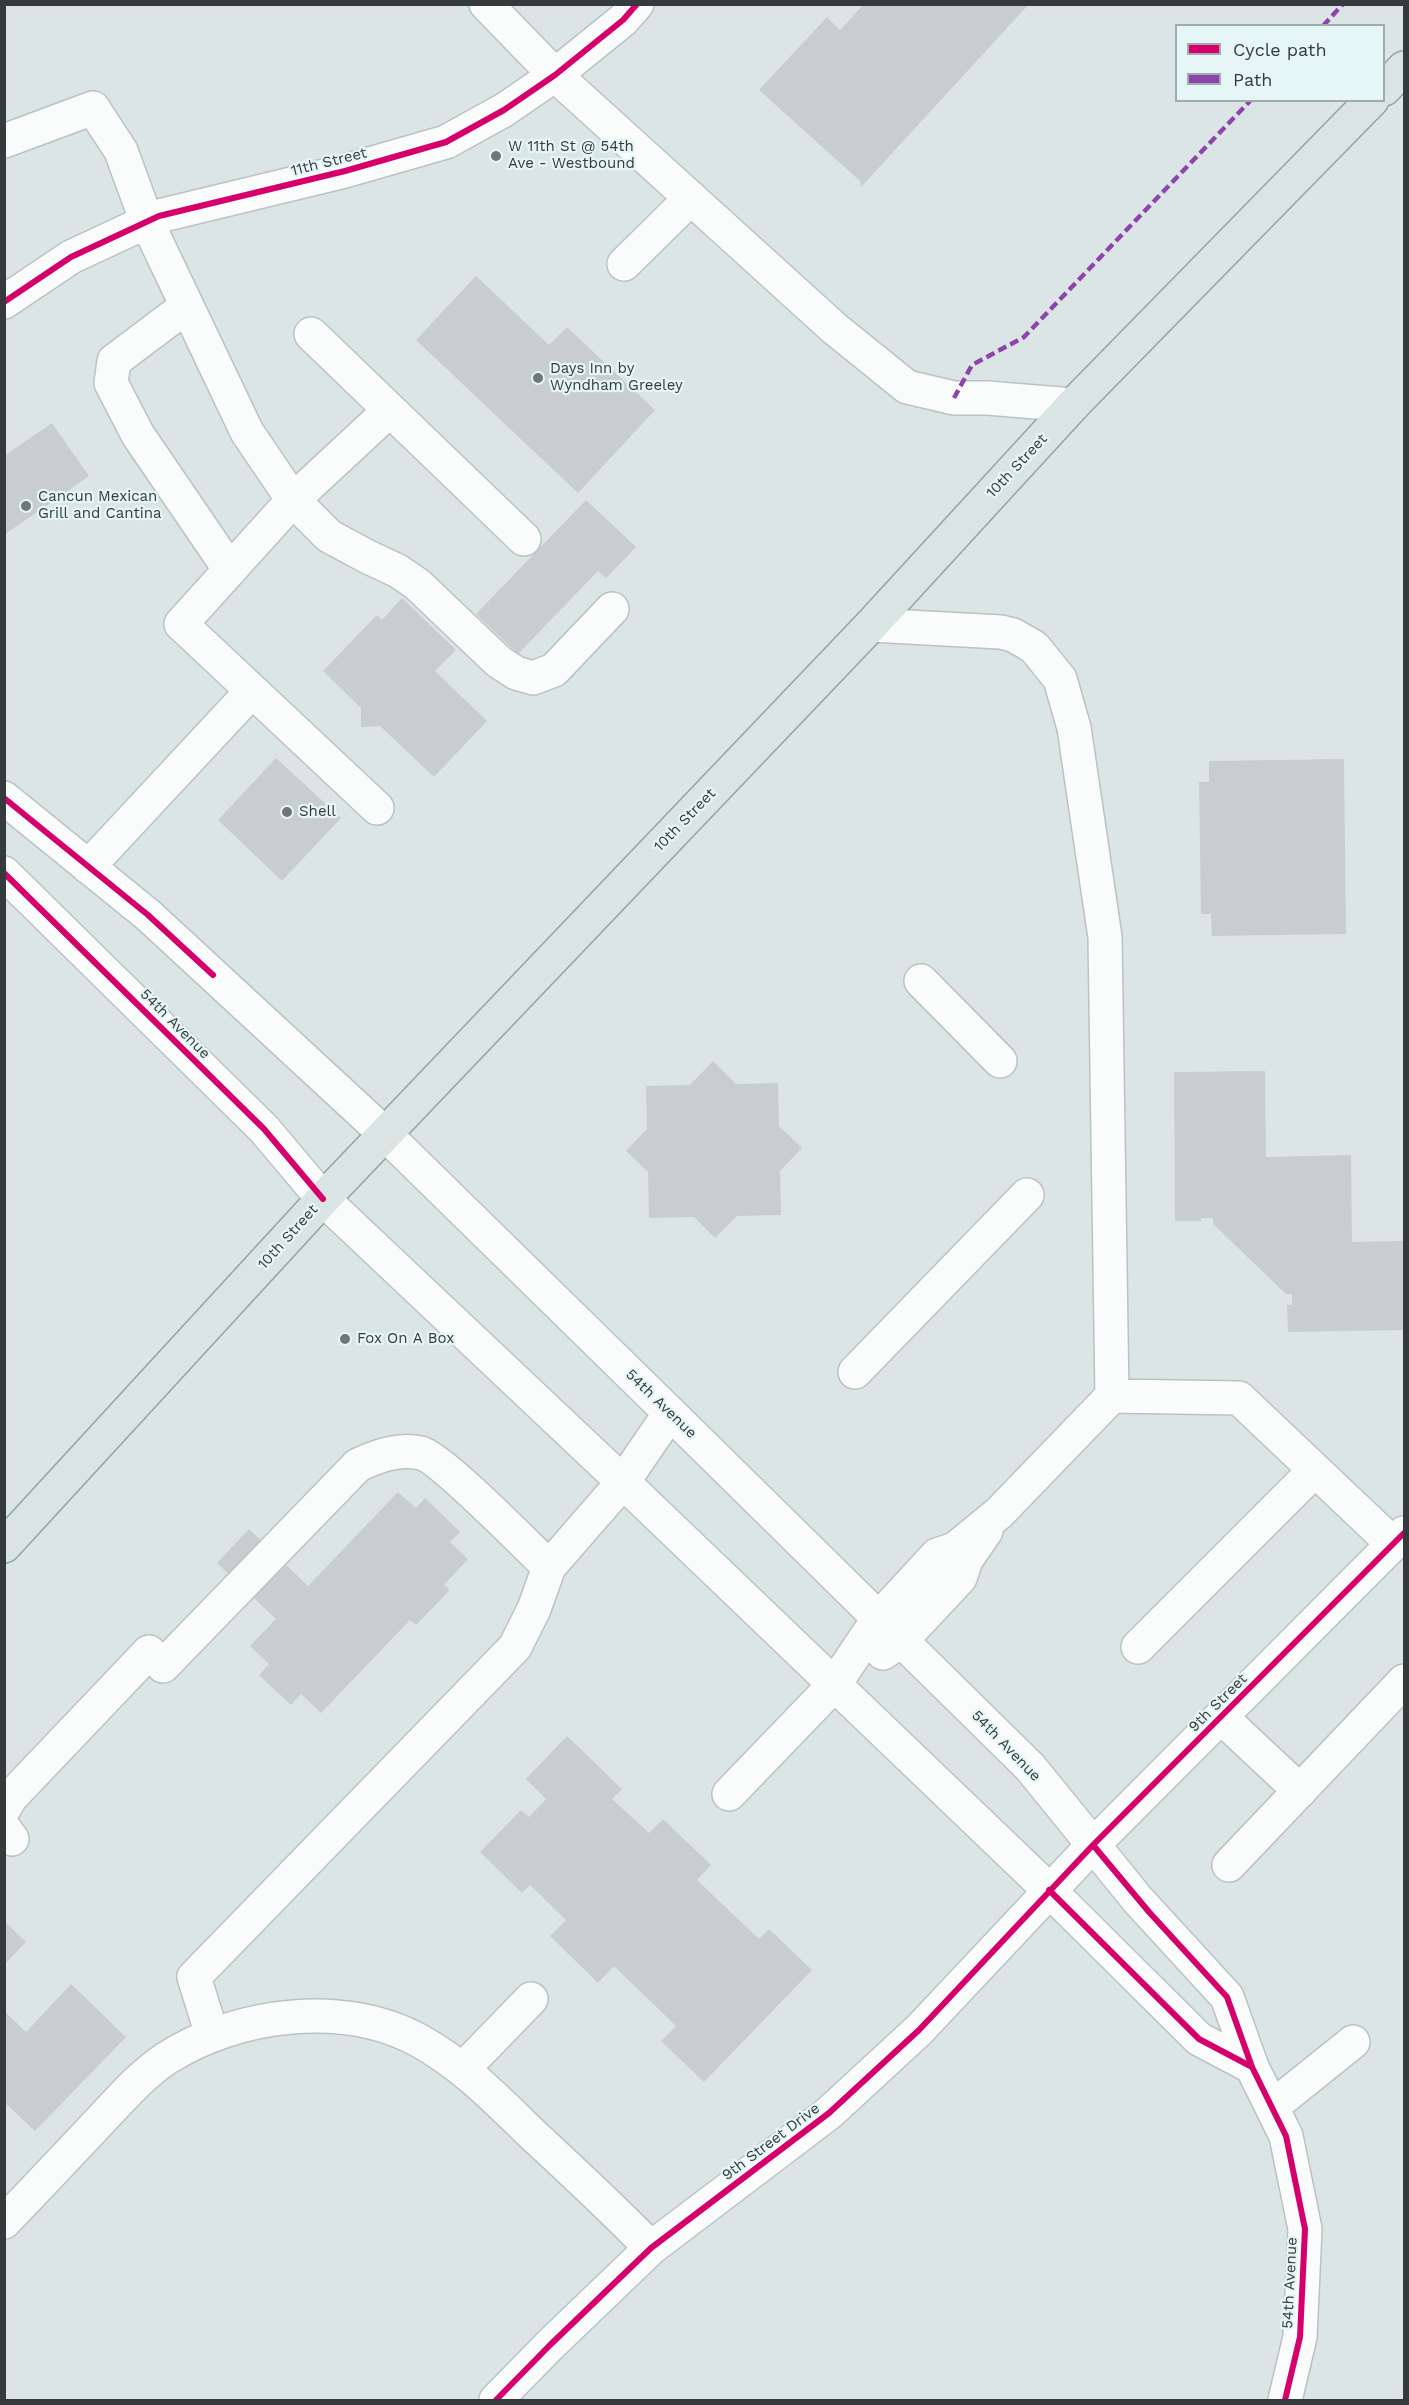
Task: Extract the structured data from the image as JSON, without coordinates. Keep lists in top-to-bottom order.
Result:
{
  "streets": {
    "main road": ["10th Street"],
    "street": [
      "11th Street",
      "54th Avenue",
      "9th Street",
      "9th Street Drive"
    ]
  },
  "crossings": [
    ["10th Street", "54th Avenue"],
    ["54th Avenue", "9th Street"],
    ["54th Avenue", "9th Street Drive"],
    ["9th Street", "9th Street Drive"]
  ],
  "places": [
    "W 11th St @ 54th Ave - Westbound",
    "Days Inn by Wyndham Greeley",
    "Cancun Mexican Grill and Cantina",
    "Shell",
    "Fox On A Box"
  ],
  "legend": ["Cycle path", "Path"]
}
